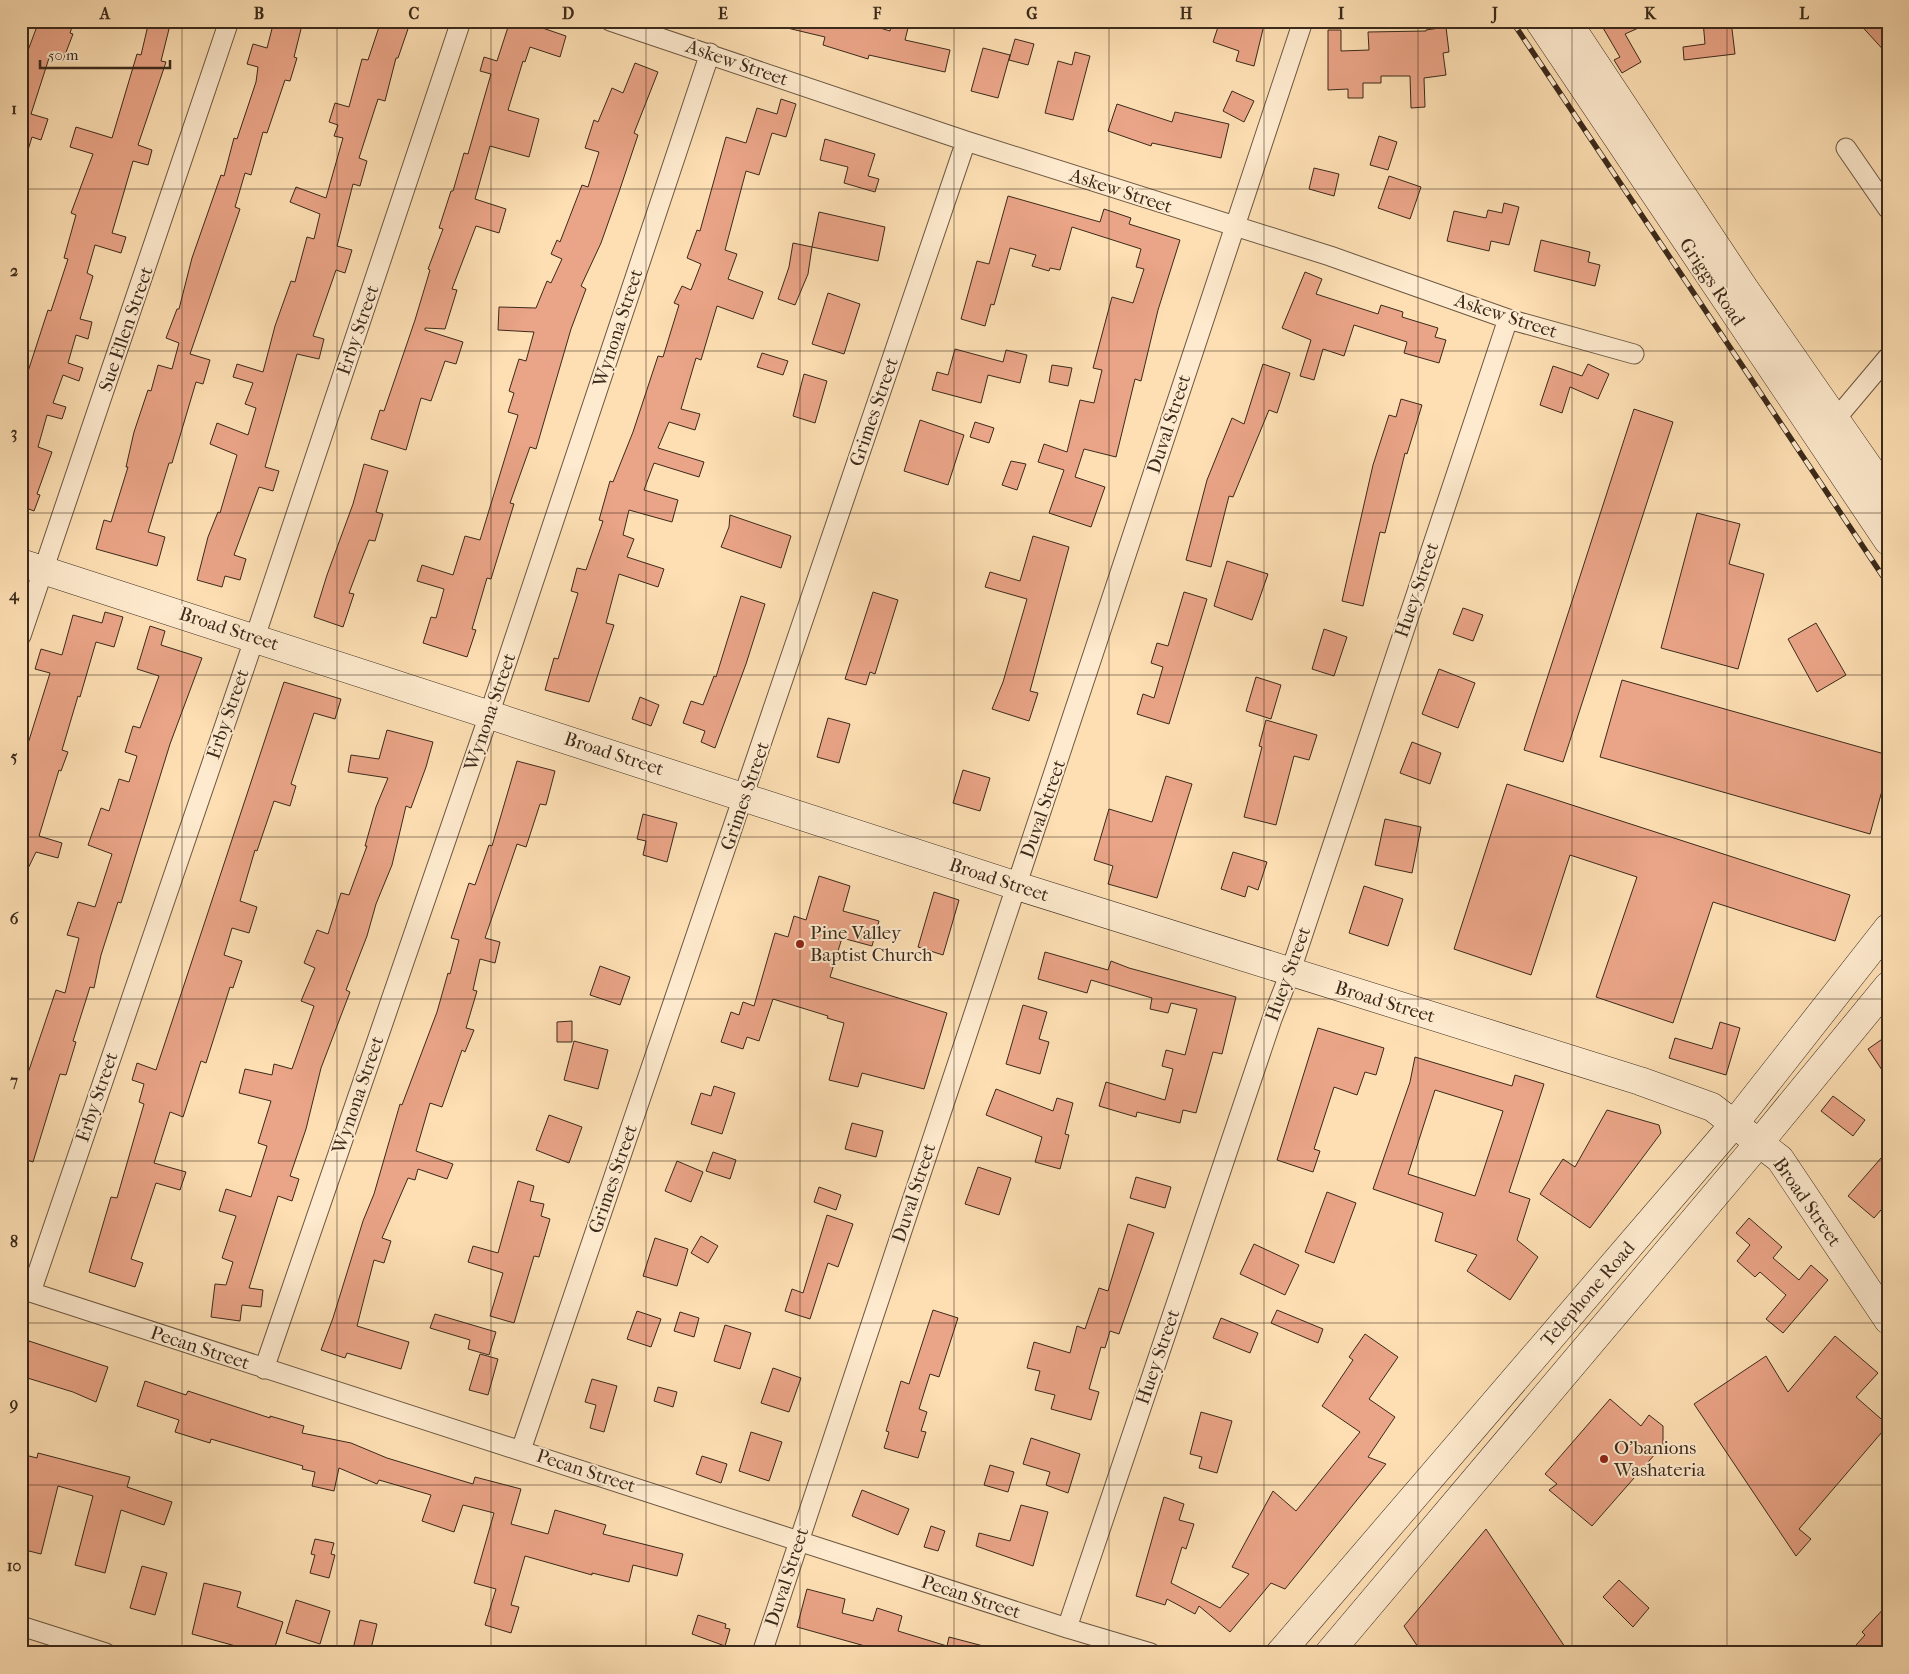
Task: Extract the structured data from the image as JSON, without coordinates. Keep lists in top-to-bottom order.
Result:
{
  "streets": {
    "main road": ["Griggs Road", "Broad Street", "Telephone Road"],
    "street": [
      "Askew Street",
      "Wynona Street",
      "Sue Ellen Street",
      "Erby Street",
      "Grimes Street",
      "Duval Street",
      "Huey Street",
      "Pecan Street"
    ]
  },
  "crossings": [
    ["Askew Street", "Wynona Street"],
    ["Askew Street", "Grimes Street"],
    ["Askew Street", "Duval Street"],
    ["Askew Street", "Huey Street"],
    ["Wynona Street", "Broad Street"],
    ["Wynona Street", "Pecan Street"],
    ["Sue Ellen Street", "Broad Street"],
    ["Erby Street", "Broad Street"],
    ["Erby Street", "Pecan Street"],
    ["Grimes Street", "Broad Street"],
    ["Grimes Street", "Pecan Street"],
    ["Duval Street", "Broad Street"],
    ["Duval Street", "Pecan Street"],
    ["Huey Street", "Broad Street"],
    ["Huey Street", "Pecan Street"],
    ["Broad Street", "Telephone Road"]
  ],
  "places": ["Pine Valley Baptist Church", "O'banions Washateria"],
  "scale_bar": "50 m",
  "grid": {
    "columns": [
      "A",
      "B",
      "C",
      "D",
      "E",
      "F",
      "G",
      "H",
      "I",
      "J",
      "K",
      "L"
    ],
    "rows": [
      "1",
      "2",
      "3",
      "4",
      "5",
      "6",
      "7",
      "8",
      "9",
      "10"
    ]
  }
}
